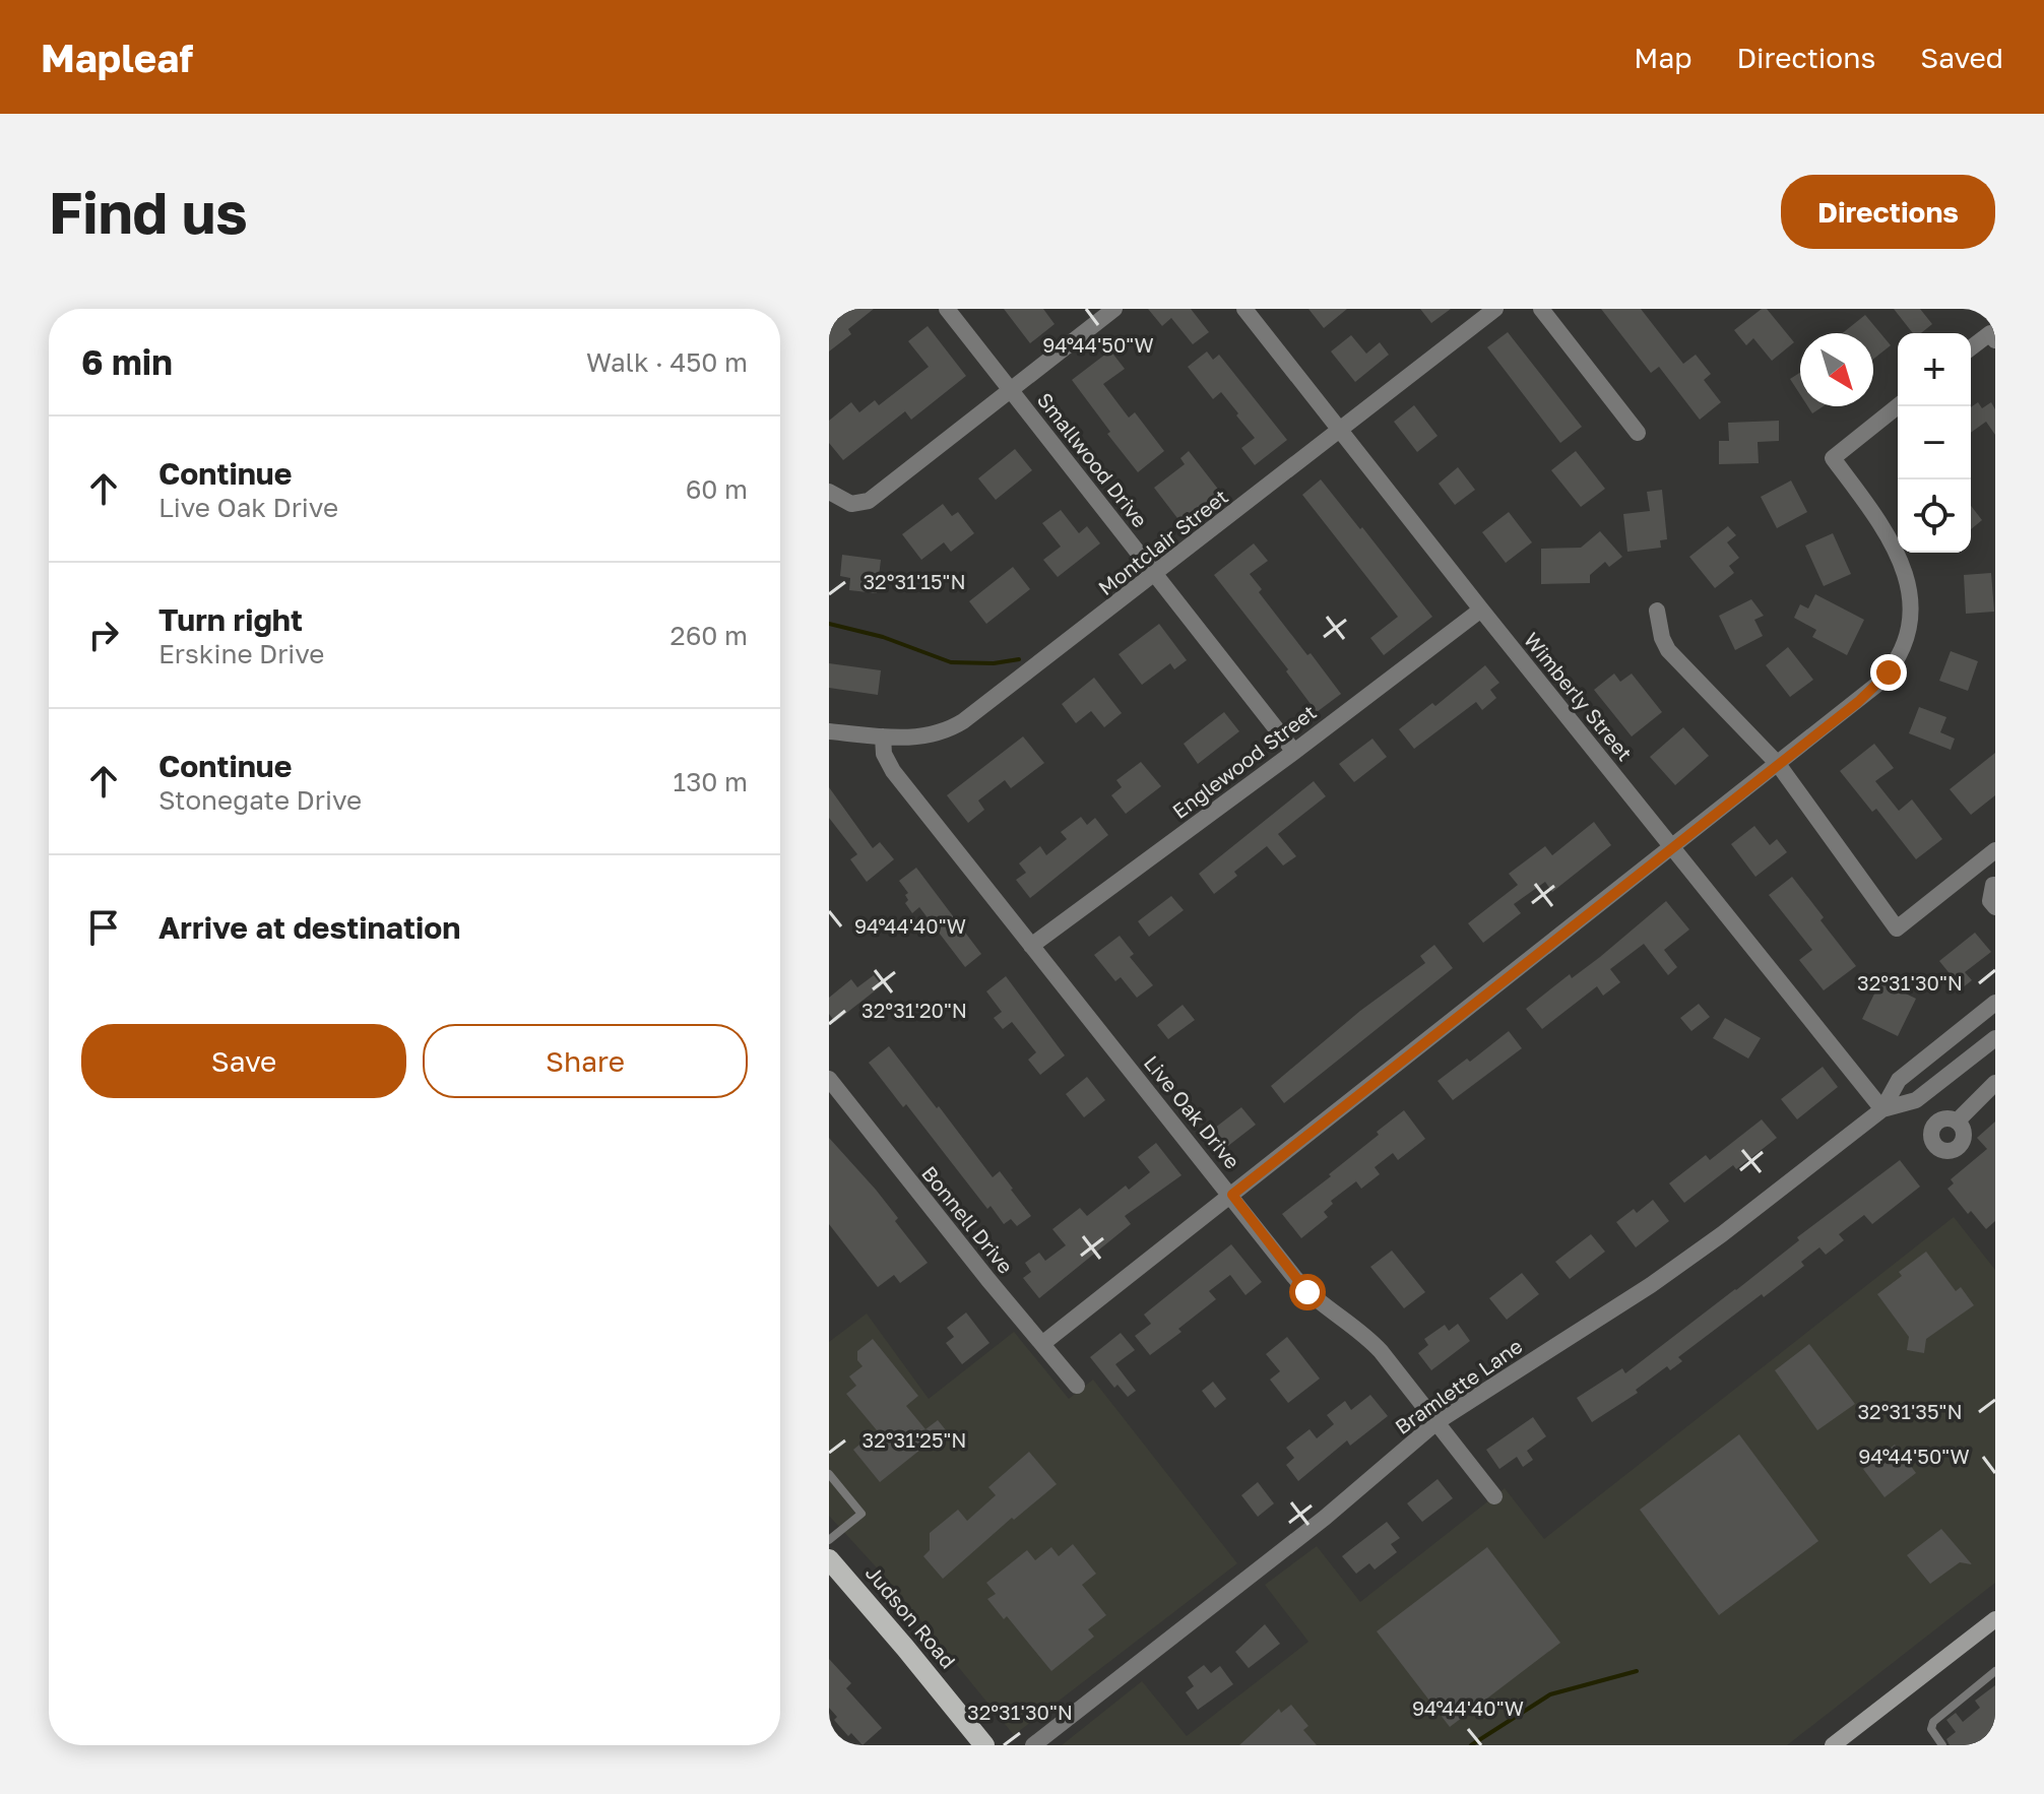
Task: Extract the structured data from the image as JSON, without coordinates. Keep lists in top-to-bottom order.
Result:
{
  "streets": {
    "main road": ["Judson Road"],
    "street": [
      "Smallwood Drive",
      "Montclair Street",
      "Wimberly Street",
      "Englewood Street",
      "Live Oak Drive",
      "Bonnell Drive",
      "Bramlette Lane"
    ]
  },
  "crossings": [
    ["Smallwood Drive", "Montclair Street"],
    ["Smallwood Drive", "Englewood Street"],
    ["Montclair Street", "Wimberly Street"],
    ["Montclair Street", "Live Oak Drive"],
    ["Wimberly Street", "Englewood Street"],
    ["Wimberly Street", "Bramlette Lane"],
    ["Englewood Street", "Live Oak Drive"],
    ["Live Oak Drive", "Bramlette Lane"]
  ],
  "north": "bottom right",
  "page": {
    "header": "Mapleaf",
    "nav": ["Map", "Directions", "Saved"],
    "buttons": [
      "Directions",
      ["Save", "Share"]
    ],
    "title": "Find us",
    "heading": ["6 min", "Walk · 450 m"],
    "map_buttons": ["+", "−"],
    "list": [
      ["Continue", "Live Oak Drive", "60 m"],
      ["Turn right", "Erskine Drive", "260 m"],
      ["Continue", "Stonegate Drive", "130 m"],
      "Arrive at destination"
    ]
  },
  "coordinates": [
    "94°44'50\"W",
    "32°31'15\"N",
    "94°44'40\"W",
    "32°31'30\"N",
    "32°31'20\"N",
    "32°31'35\"N",
    "32°31'25\"N"
  ]
}
